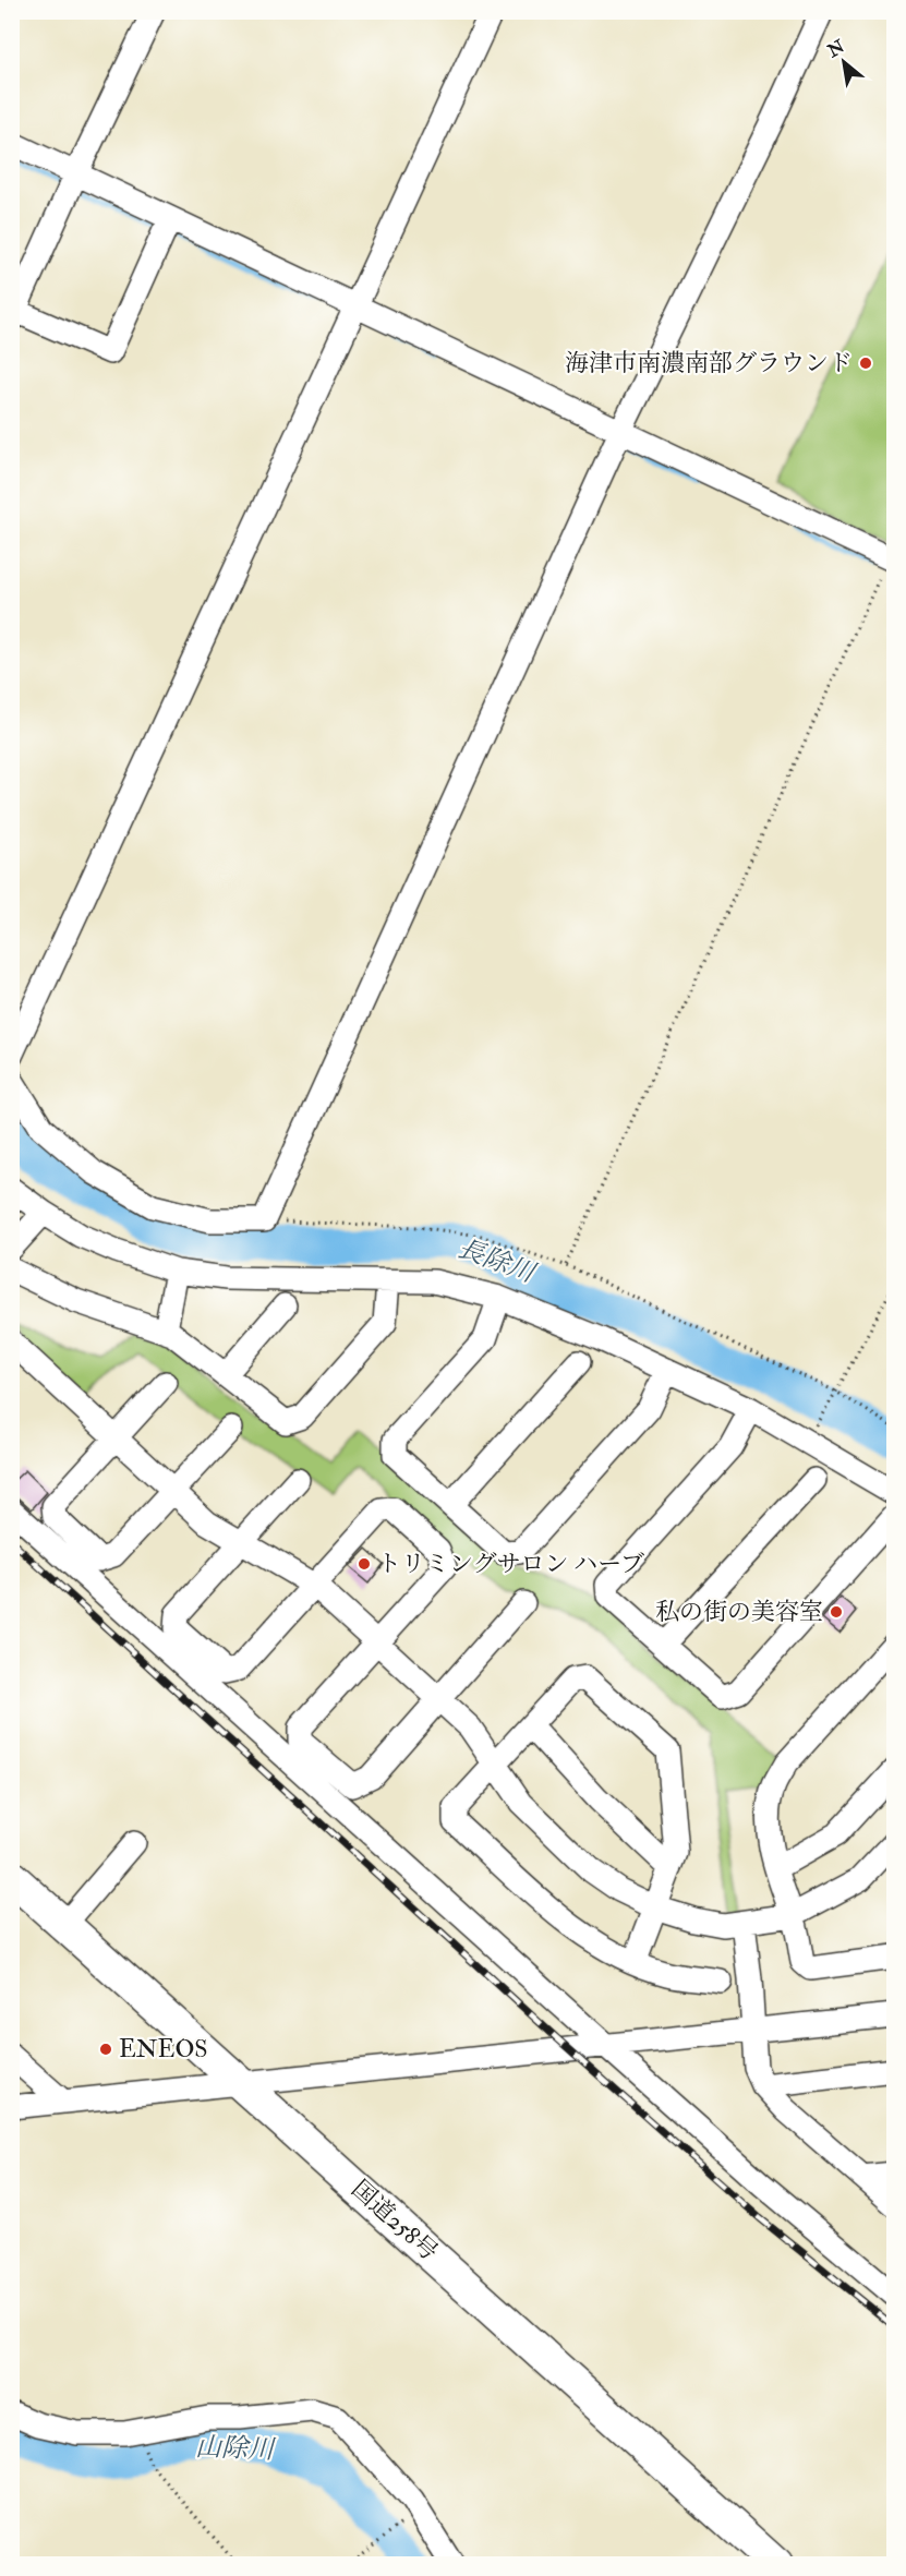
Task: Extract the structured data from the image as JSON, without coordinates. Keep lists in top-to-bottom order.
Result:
{
  "streets": {
    "highway": ["国道258号"]
  },
  "water": ["長除川", "山除川"],
  "places": [
    "海津市南濃南部グラウンド",
    "トリミングサロン ハーブ",
    "私の街の美容室",
    "ENEOS"
  ],
  "north": "top left"
}
